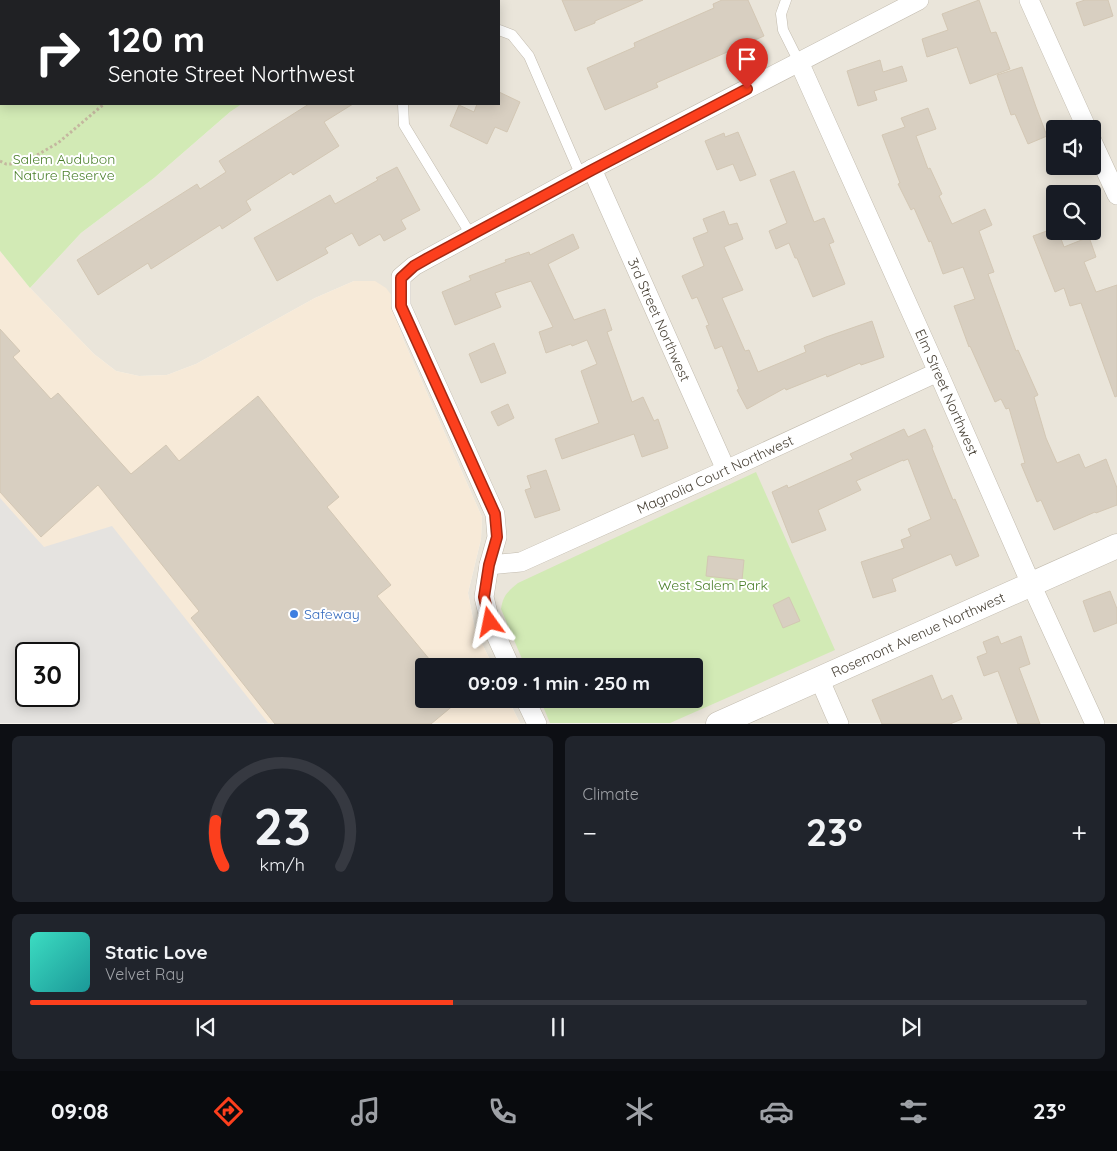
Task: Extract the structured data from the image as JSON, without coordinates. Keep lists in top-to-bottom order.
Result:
{
  "streets": {
    "street": [
      "3rd Street Northwest",
      "Elm Street Northwest",
      "Magnolia Court Northwest",
      "Rosemont Avenue Northwest"
    ]
  },
  "crossings": [
    ["3rd Street Northwest", "Magnolia Court Northwest"],
    ["Elm Street Northwest", "Magnolia Court Northwest"],
    ["Elm Street Northwest", "Rosemont Avenue Northwest"]
  ],
  "parks": ["Salem Audubon Nature Reserve", "West Salem Park"],
  "places": ["Safeway"],
  "page": {
    "turn": ["120 m", "Senate Street Northwest"],
    "limit": "30",
    "trip": "09:09 · 1 min · 250 m",
    "tile": "Climate",
    "heat": ["−", "23°", "+"],
    "song": ["Static Love", "Velvet Ray"],
    "tabs": ["09:08", "23°"],
    "gauge": ["23", "km/h"]
  }
}
